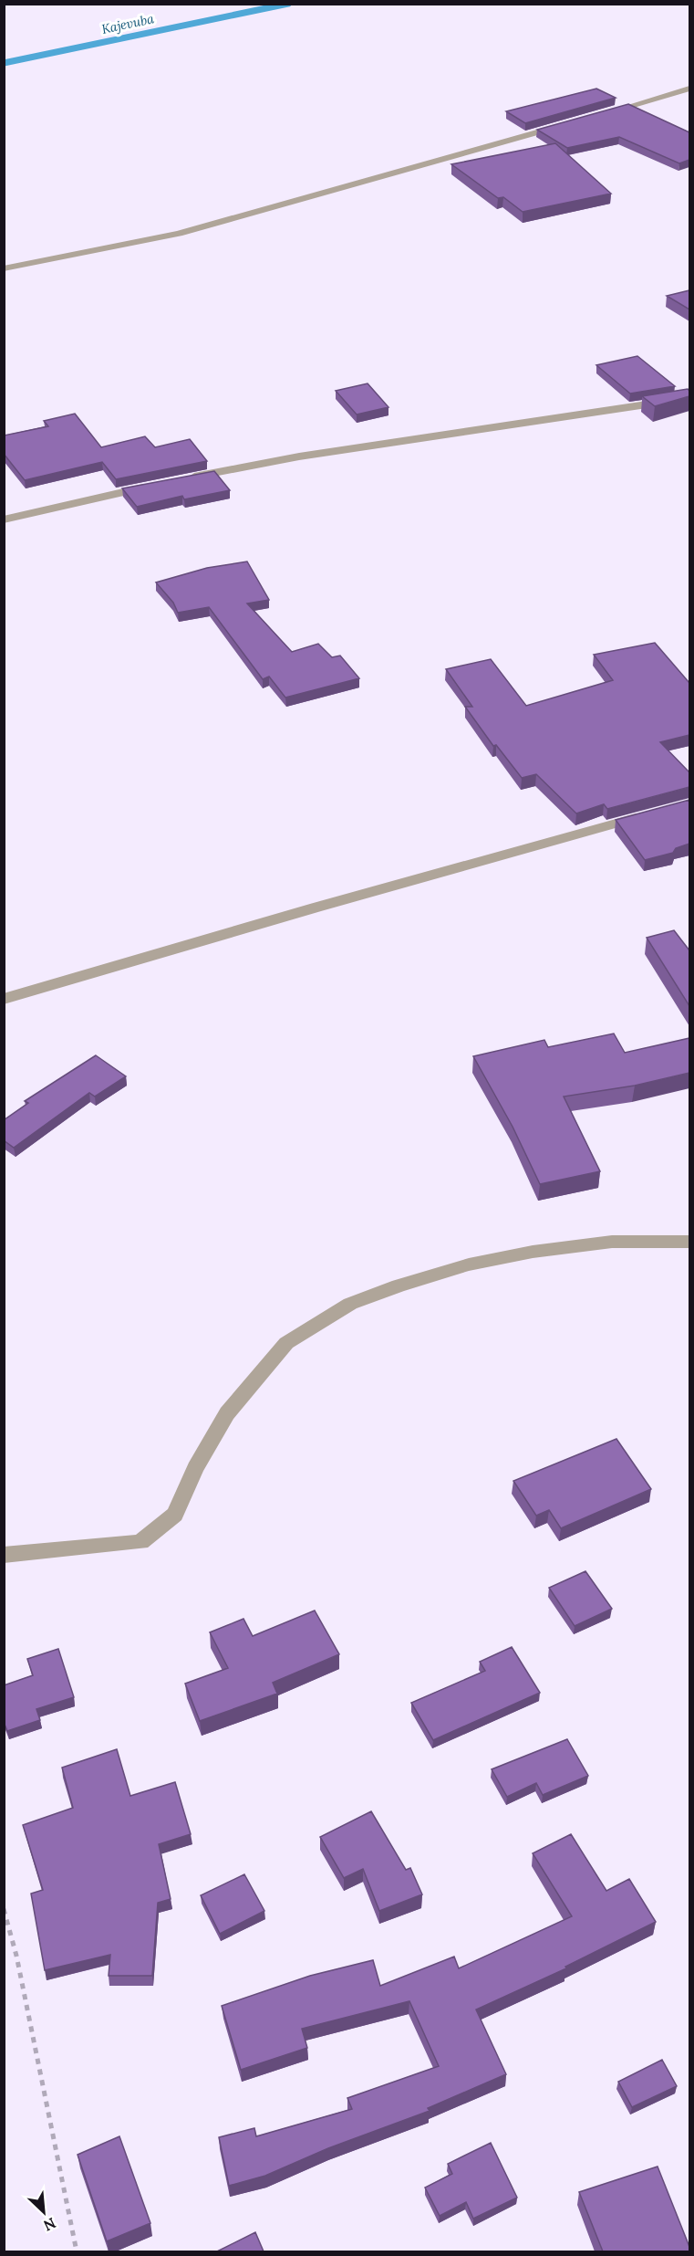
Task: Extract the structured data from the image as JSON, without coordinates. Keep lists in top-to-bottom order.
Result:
{
  "water": ["Kajevuba"],
  "north": "bottom right"
}
